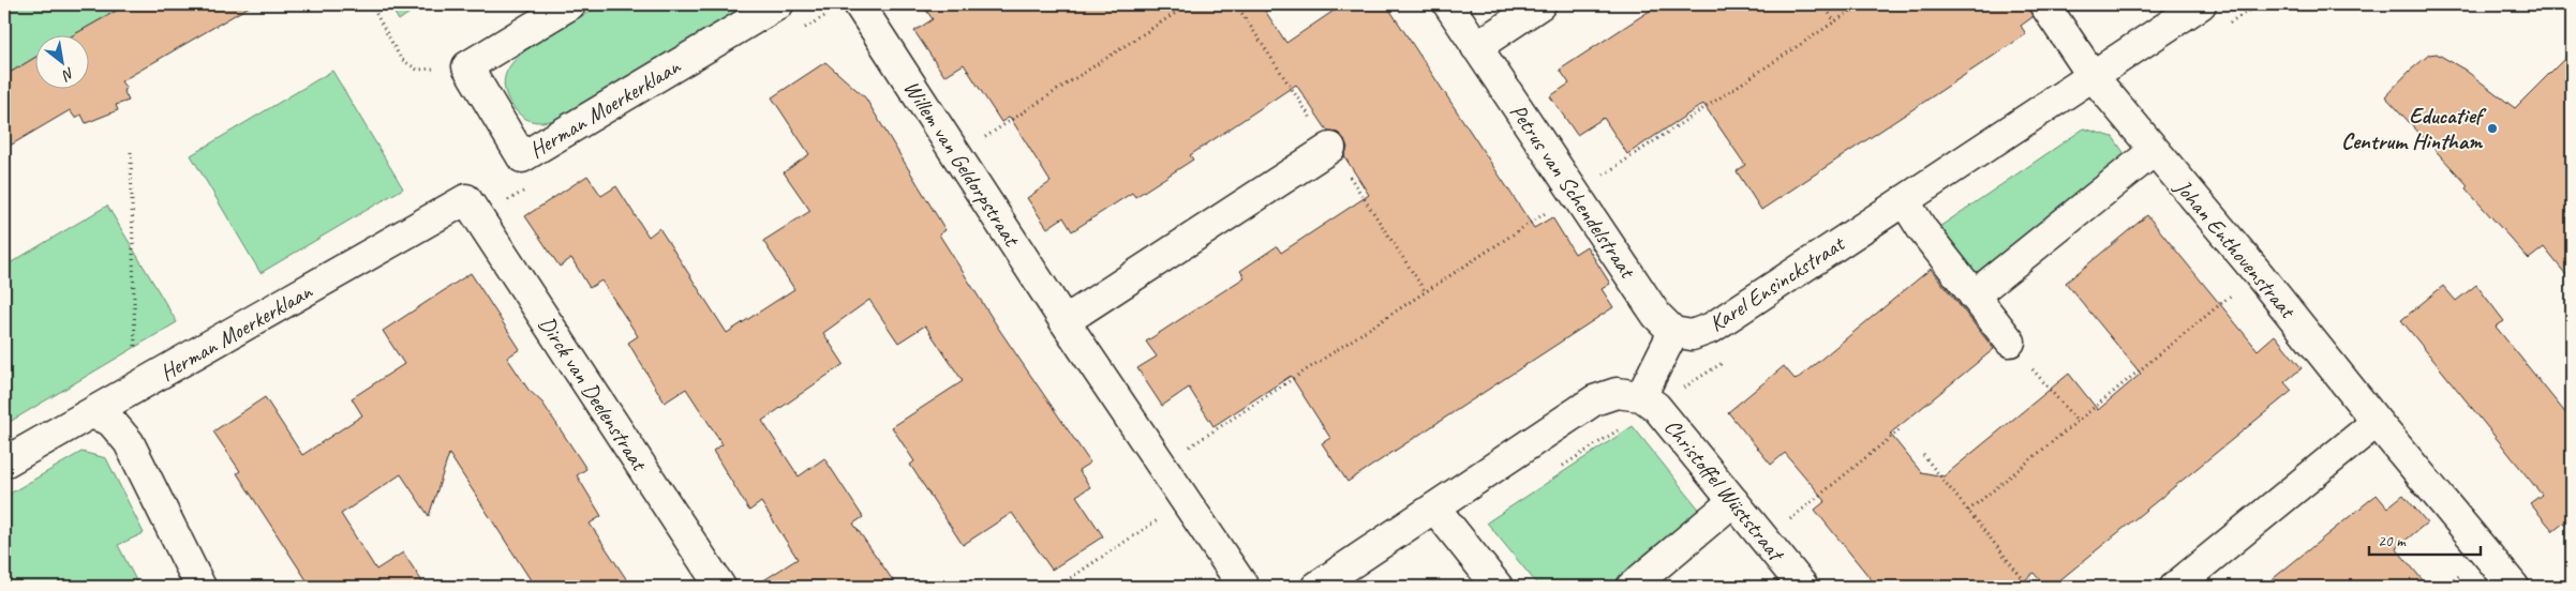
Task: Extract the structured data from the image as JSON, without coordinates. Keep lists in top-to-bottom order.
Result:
{
  "streets": {
    "street": [
      "Herman Moerkerklaan",
      "Willem van Geldorpstraat",
      "Petrus van Schendelstraat",
      "Johan Enthovenstraat",
      "Karel Ensinckstraat",
      "Dirck van Deelenstraat",
      "Christoffel Wüststraat"
    ]
  },
  "crossings": [
    ["Herman Moerkerklaan", "Dirck van Deelenstraat"],
    ["Petrus van Schendelstraat", "Karel Ensinckstraat"],
    ["Johan Enthovenstraat", "Karel Ensinckstraat"]
  ],
  "places": ["Educatief Centrum Hintham"],
  "scale_bar": "20 m",
  "north": "bottom right"
}
